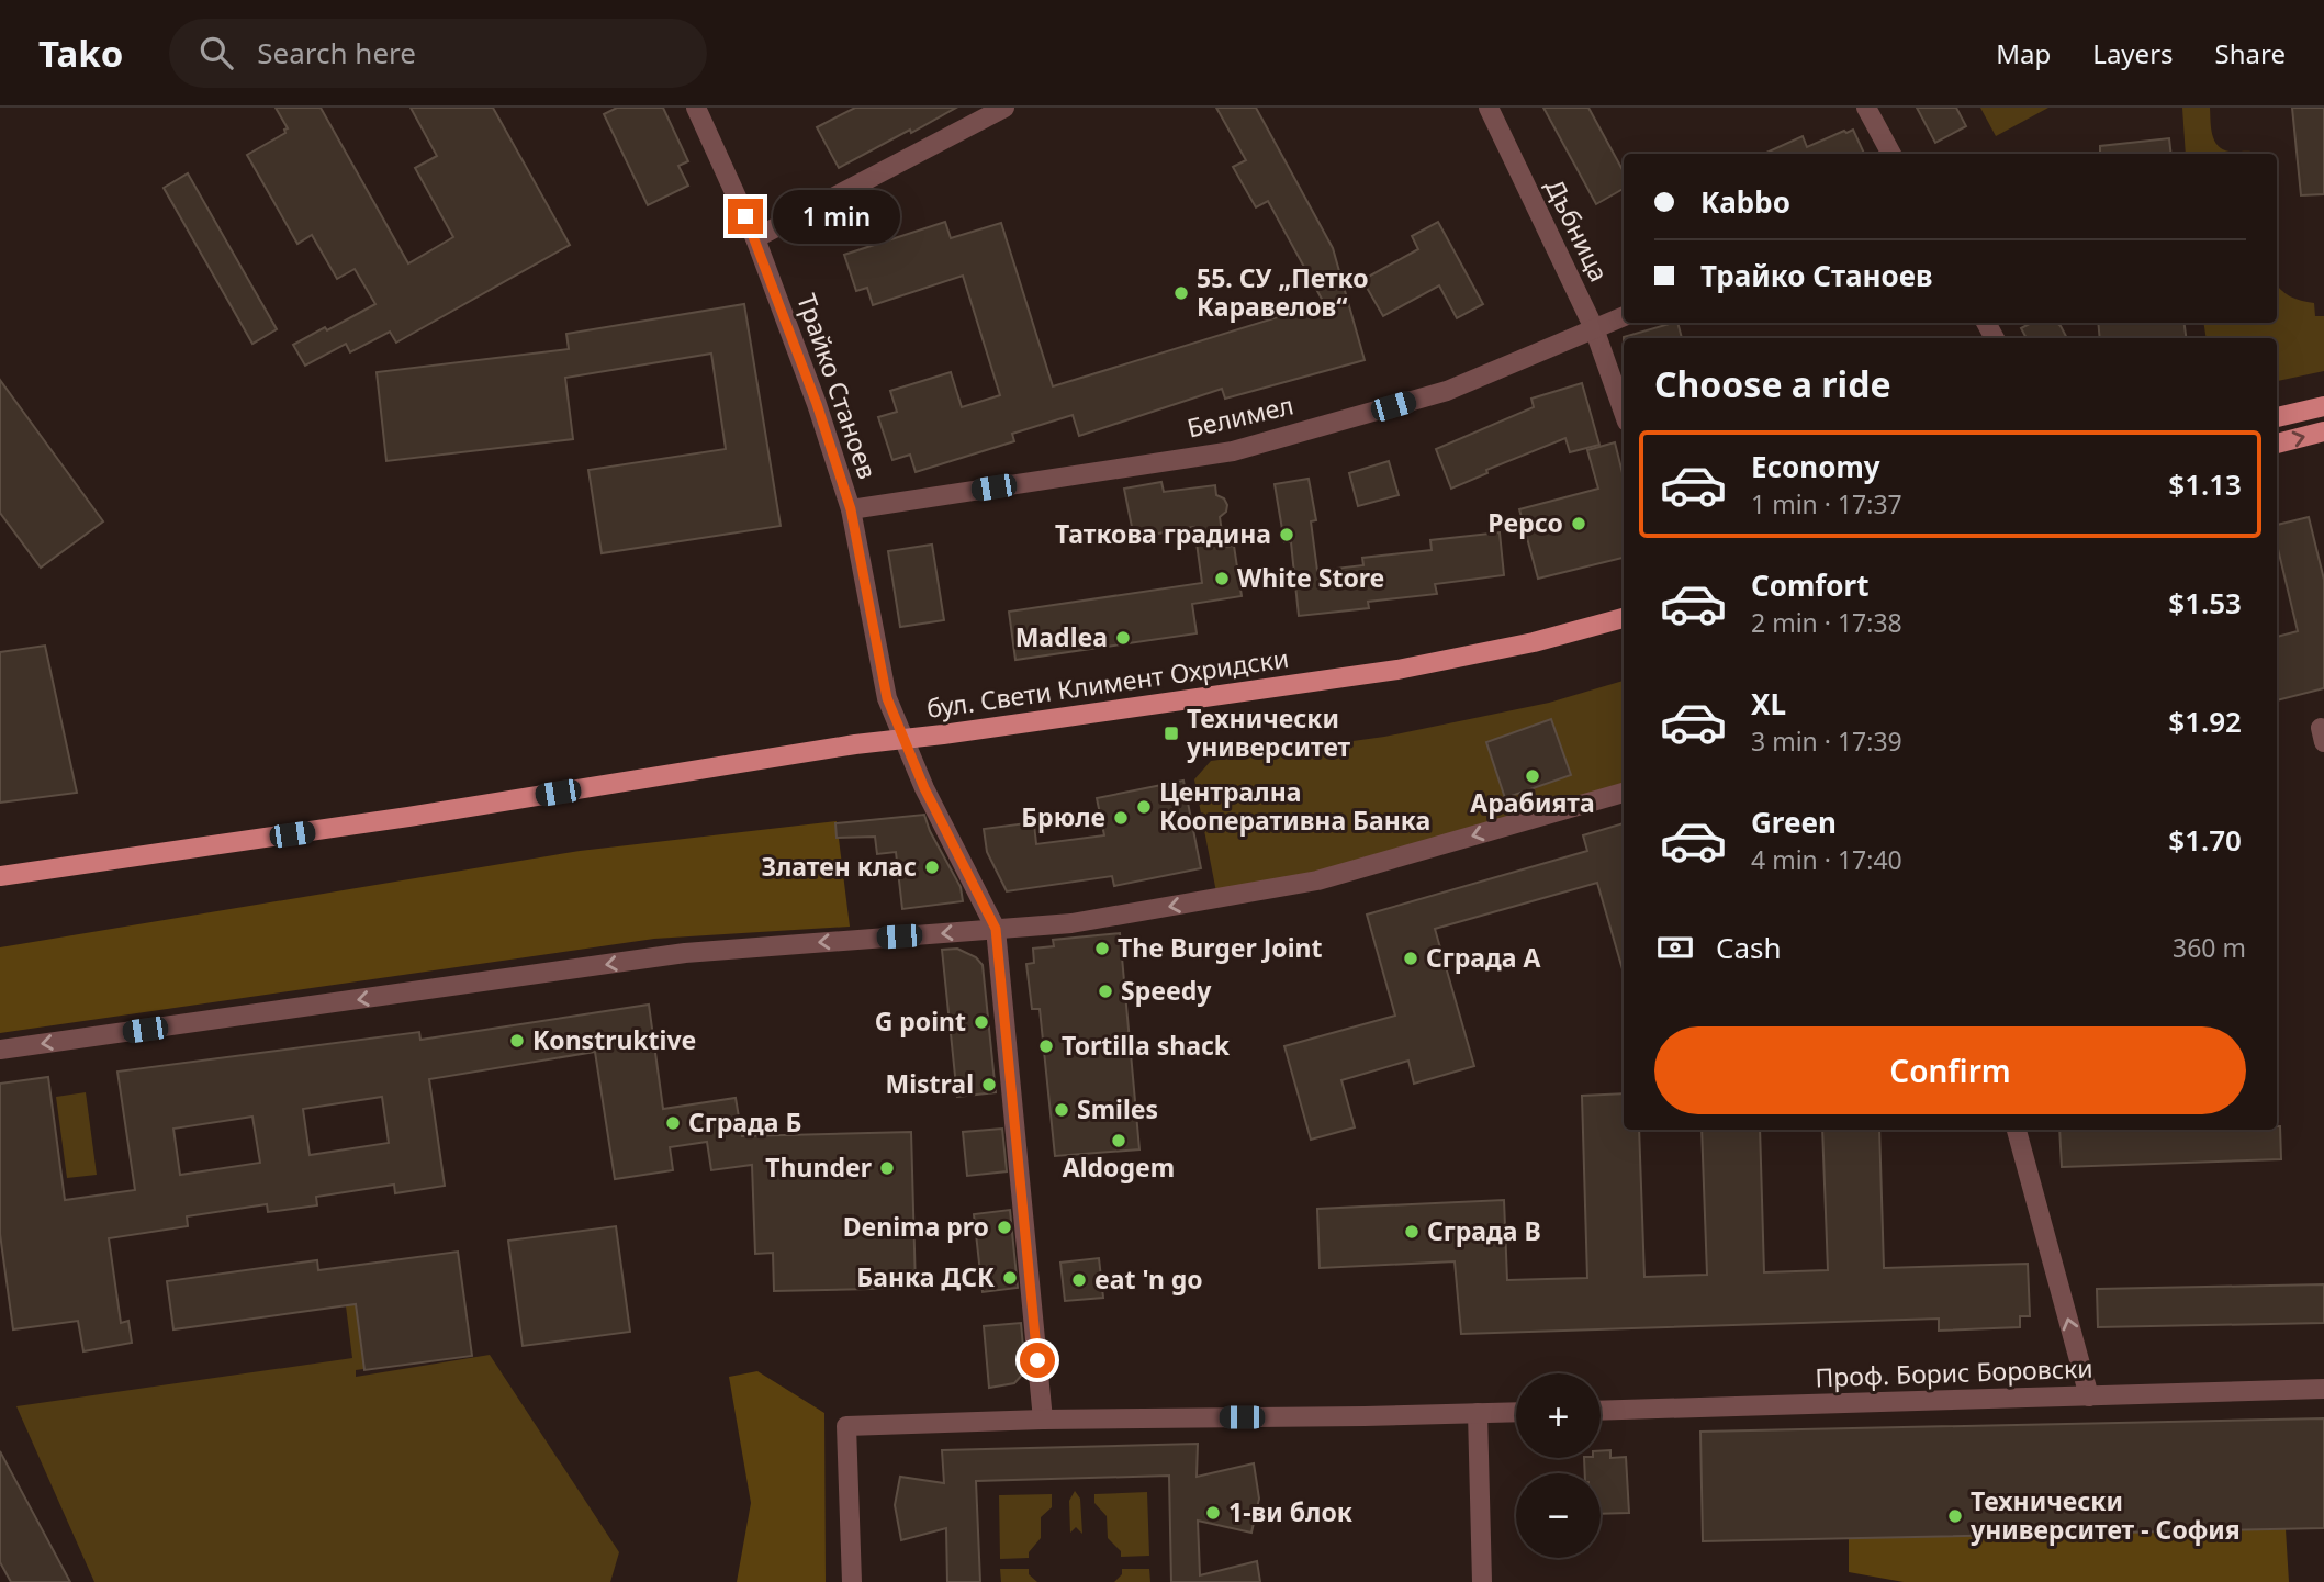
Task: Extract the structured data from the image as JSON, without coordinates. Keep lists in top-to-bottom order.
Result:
{
  "streets": {
    "main road": ["бул. Свети Климент Охридски"],
    "street": [
      "Дъбница",
      "Трайко Станоев",
      "Белимел",
      "Проф. Борис Боровски"
    ]
  },
  "crossings": [
    ["Дъбница", "Белимел"],
    ["Трайко Станоев", "Белимел"],
    ["Трайко Станоев", "бул. Свети Климент Охридски"]
  ],
  "places": {
    "other": [
      "55. СУ „Петко Каравелов“",
      "Pepco",
      "Таткова градина",
      "White Store",
      "Madlea",
      "Арабията",
      "Централна Кооперативна Банка",
      "Брюле",
      "Златен клас",
      "The Burger Joint",
      "Сграда А",
      "Speedy",
      "G point",
      "Konstruktive",
      "Tortilla shack",
      "Mistral",
      "Smiles",
      "Сграда Б",
      "Aldogem",
      "Thunder",
      "Denima pro",
      "Сграда В",
      "Банка ДСК",
      "eat 'n go",
      "1-ви блок",
      "Технически университет - София"
    ],
    "transit": ["Технически университет"]
  },
  "page": {
    "header": "Tako",
    "search": "Search here",
    "nav": ["Map", "Layers", "Share"],
    "banner": ["Kabbo", "Трайко Станоев"],
    "bubble": "1 min",
    "heading": "Choose a ride",
    "list": [
      {
        "name": "Economy",
        "note": "1 min · 17:37",
        "value": "$1.13"
      },
      {
        "name": "Comfort",
        "note": "2 min · 17:38",
        "value": "$1.53"
      },
      {
        "name": "XL",
        "note": "3 min · 17:39",
        "value": "$1.92"
      },
      {
        "name": "Green",
        "note": "4 min · 17:40",
        "value": "$1.70"
      }
    ],
    "pay": ["Cash", "360 m"],
    "buttons": "Confirm",
    "map_buttons": ["+", "−"]
  }
}
